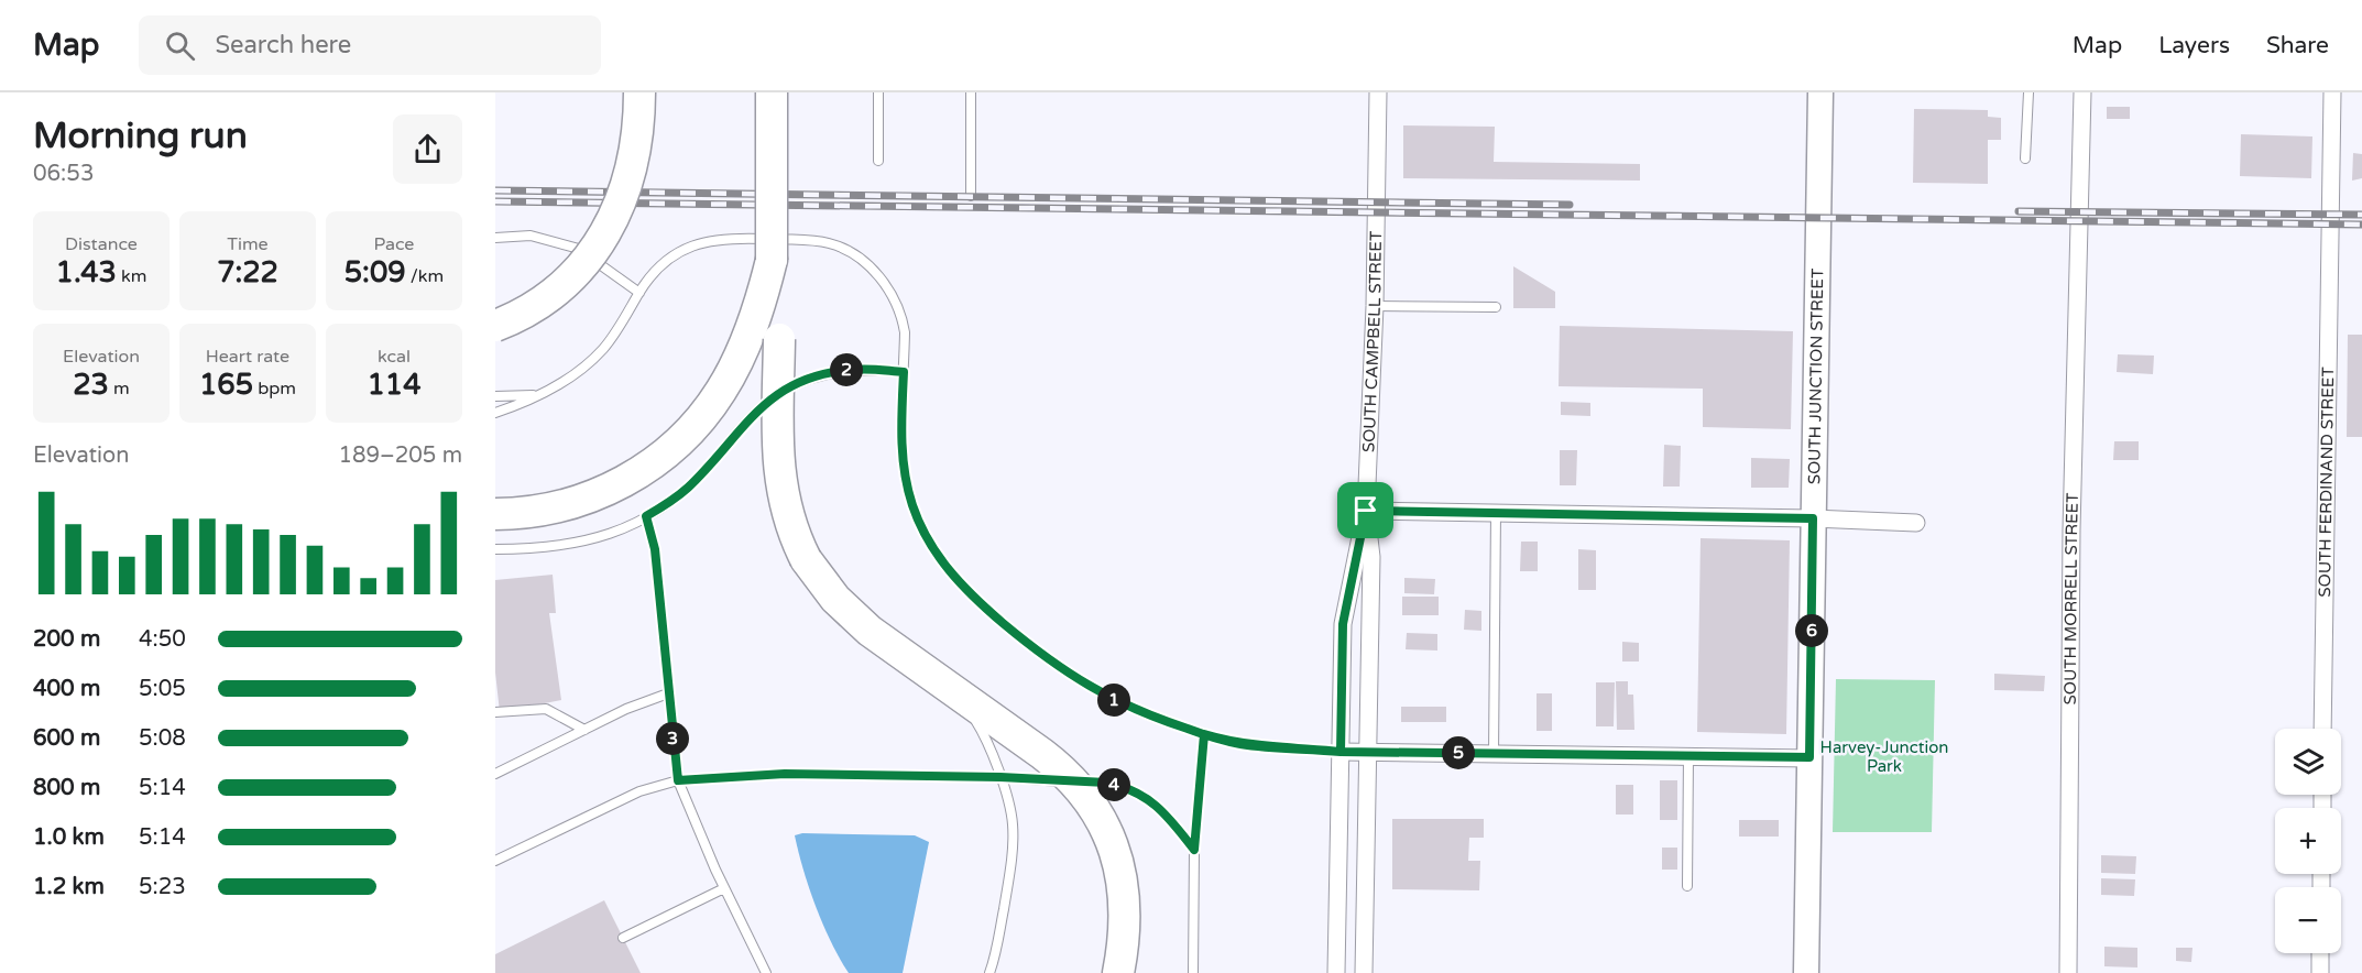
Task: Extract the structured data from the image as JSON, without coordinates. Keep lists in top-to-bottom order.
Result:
{
  "streets": {
    "street": [
      "SOUTH CAMPBELL STREET",
      "SOUTH JUNCTION STREET",
      "SOUTH FERDINAND STREET",
      "SOUTH MORRELL STREET"
    ]
  },
  "parks": ["Harvey-Junction Park"],
  "page": {
    "header": "Map",
    "search": "Search here",
    "nav": ["Map", "Layers", "Share"],
    "heading": ["Morning run", "06:53"],
    "stats": [
      ["Distance", "1.43 km"],
      ["Time", "7:22"],
      ["Pace", "5:09 /km"],
      ["Elevation", "23 m"],
      ["Heart rate", "165 bpm"],
      ["kcal", "114"]
    ],
    "pins": [
      "2",
      "6",
      "1",
      "3",
      "5",
      "4"
    ],
    "chart": ["Elevation", "189–205 m"],
    "list": [
      {
        "name": "200 m",
        "note": "4:50"
      },
      {
        "name": "400 m",
        "note": "5:05"
      },
      {
        "name": "600 m",
        "note": "5:08"
      },
      {
        "name": "800 m",
        "note": "5:14"
      },
      {
        "name": "1.0 km",
        "note": "5:14"
      },
      {
        "name": "1.2 km",
        "note": "5:23"
      }
    ],
    "map_buttons": ["+", "−"]
  }
}
